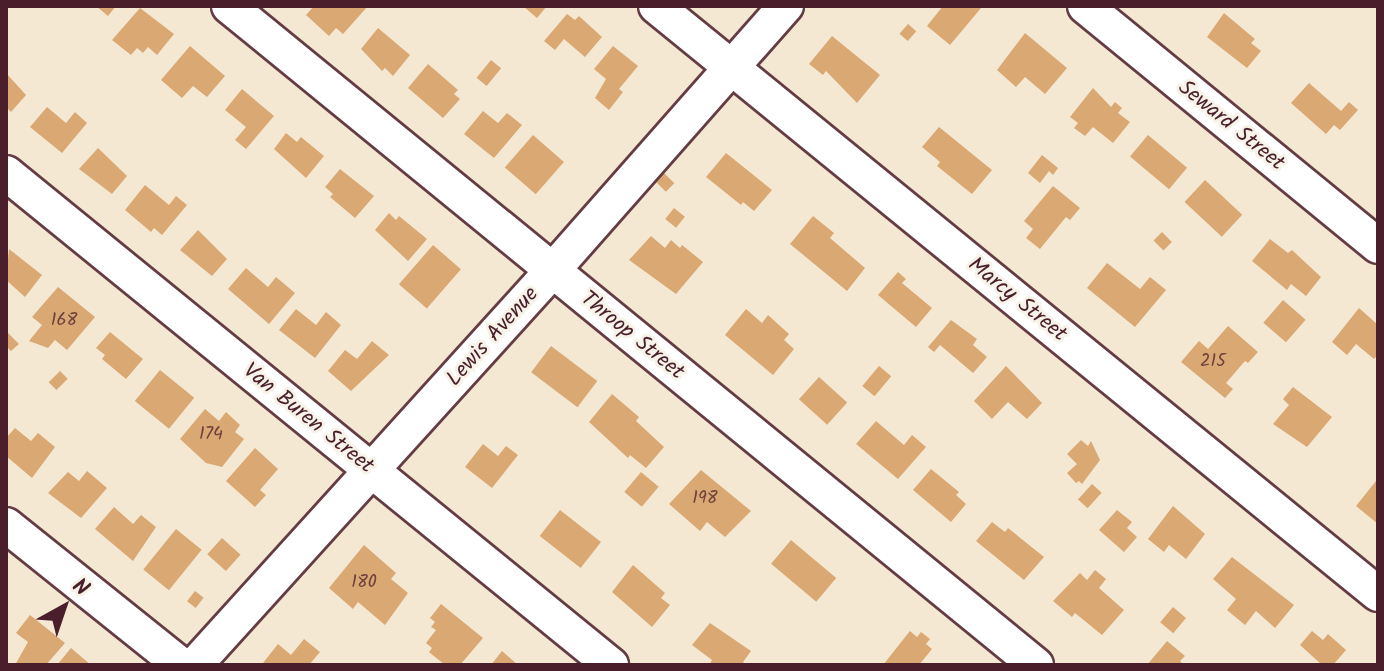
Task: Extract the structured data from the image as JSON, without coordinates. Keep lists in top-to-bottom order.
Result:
{
  "streets": {
    "street": [
      "Seward Street",
      "Marcy Street",
      "Throop Street",
      "Lewis Avenue",
      "Van Buren Street"
    ]
  },
  "crossings": [
    ["Marcy Street", "Lewis Avenue"],
    ["Throop Street", "Lewis Avenue"],
    ["Lewis Avenue", "Van Buren Street"]
  ],
  "house_numbers": [
    "168",
    "215",
    "174",
    "198",
    "180"
  ],
  "north": "top right"
}
